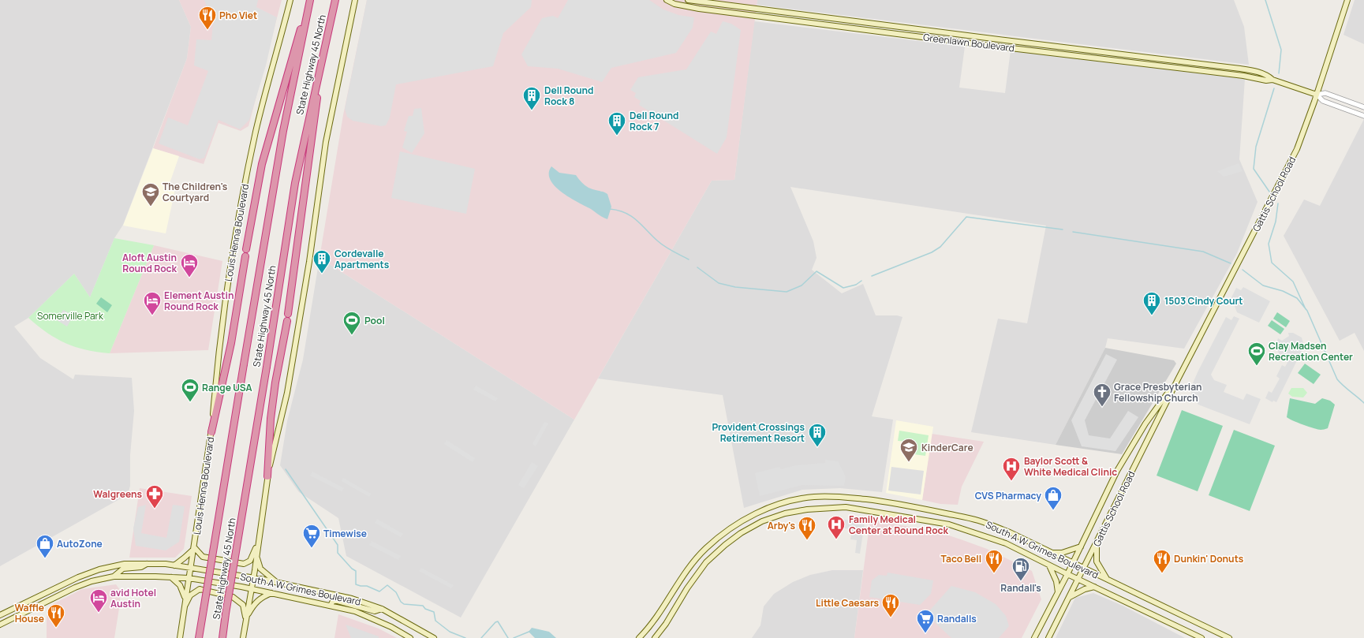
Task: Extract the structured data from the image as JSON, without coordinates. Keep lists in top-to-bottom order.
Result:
{
  "streets": {
    "highway": ["State Highway 45 North"],
    "main road": [
      "Greenlawn Boulevard",
      "Gattis School Road",
      "Louis Henna Boulevard",
      "South A W Grimes Boulevard"
    ]
  },
  "crossings": [
    ["Greenlawn Boulevard", "Gattis School Road"],
    ["Gattis School Road", "South A W Grimes Boulevard"],
    ["Louis Henna Boulevard", "South A W Grimes Boulevard"]
  ],
  "parks": ["Somerville Park"],
  "places": {
    "restaurant": [
      "Pho Viet",
      "Arby's",
      "Taco Bell",
      "Dunkin' Donuts",
      "Little Caesars",
      "Waffle House"
    ],
    "building": [
      "Dell Round Rock 8",
      "Dell Round Rock 7",
      "Cordevalle Apartments",
      "1503 Cindy Court",
      "Provident Crossings Retirement Resort"
    ],
    "school or university": ["The Children's Courtyard", "KinderCare"],
    "hotel": ["Aloft Austin Round Rock", "Element Austin Round Rock", "avid Hotel Austin"],
    "sports": ["Pool", "Clay Madsen Recreation Center", "Range USA"],
    "church": ["Grace Presbyterian Fellowship Church"],
    "hospital": ["Baylor Scott & White Medical Clinic", "Family Medical Center at Round Rock"],
    "pharmacy": ["Walgreens"],
    "shop": ["CVS Pharmacy", "AutoZone"],
    "supermarket": ["Timewise", "Randalls"],
    "fuel station": ["Randall's"]
  }
}
